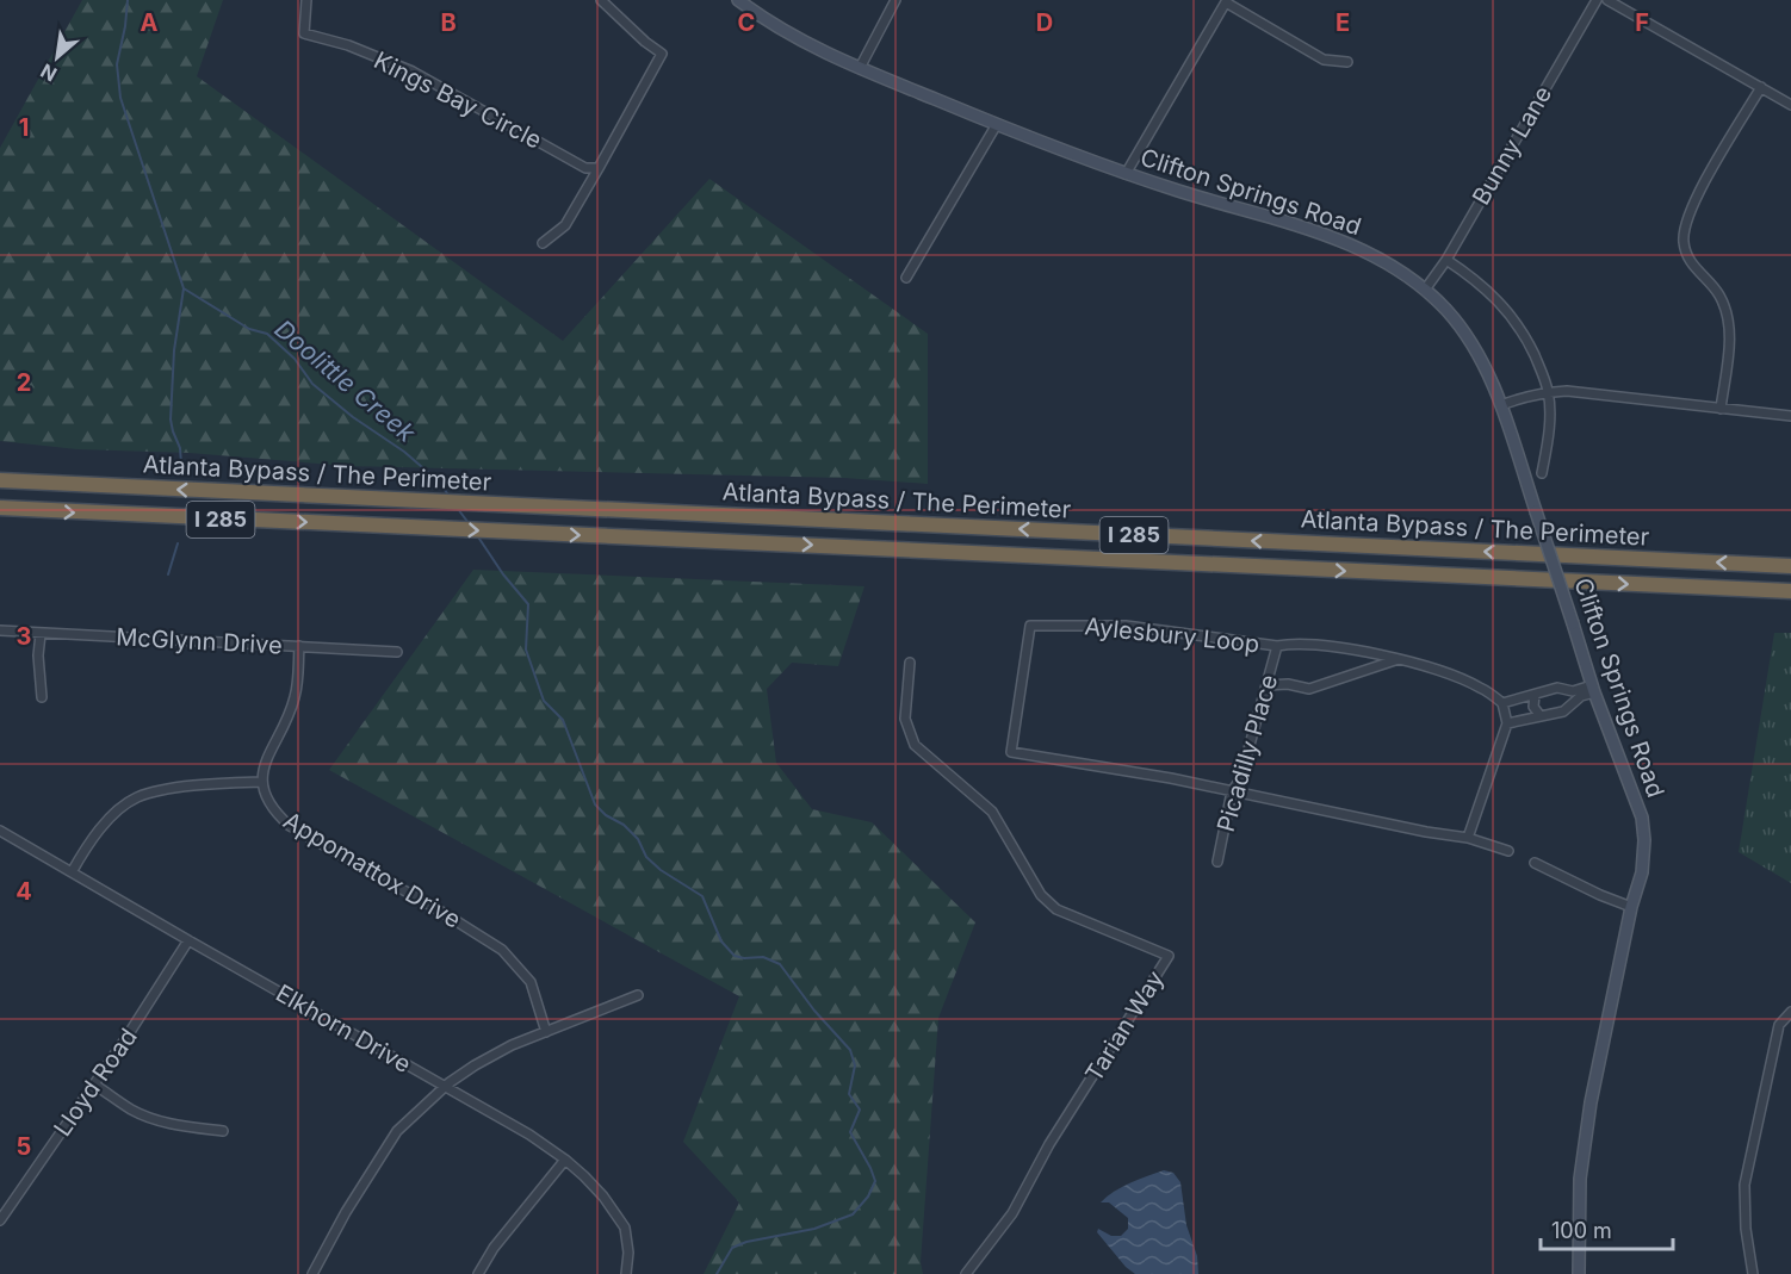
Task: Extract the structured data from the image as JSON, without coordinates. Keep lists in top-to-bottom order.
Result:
{
  "streets": {
    "highway": ["Atlanta Bypass / The Perimeter", "I 285"],
    "street": [
      "Kings Bay Circle",
      "Bunny Lane",
      "Clifton Springs Road",
      "Aylesbury Loop",
      "McGlynn Drive",
      "Picadilly Place",
      "Appomattox Drive",
      "Tarian Way",
      "Elkhorn Drive",
      "Lloyd Road"
    ]
  },
  "crossings": [
    ["Bunny Lane", "Clifton Springs Road"],
    ["Aylesbury Loop", "Picadilly Place"],
    ["Elkhorn Drive", "Lloyd Road"]
  ],
  "water": ["Doolittle Creek"],
  "scale_bar": "100 m",
  "north": "bottom left",
  "grid": {
    "columns": [
      "A",
      "B",
      "C",
      "D",
      "E",
      "F"
    ],
    "rows": [
      "1",
      "2",
      "3",
      "4",
      "5"
    ]
  }
}
